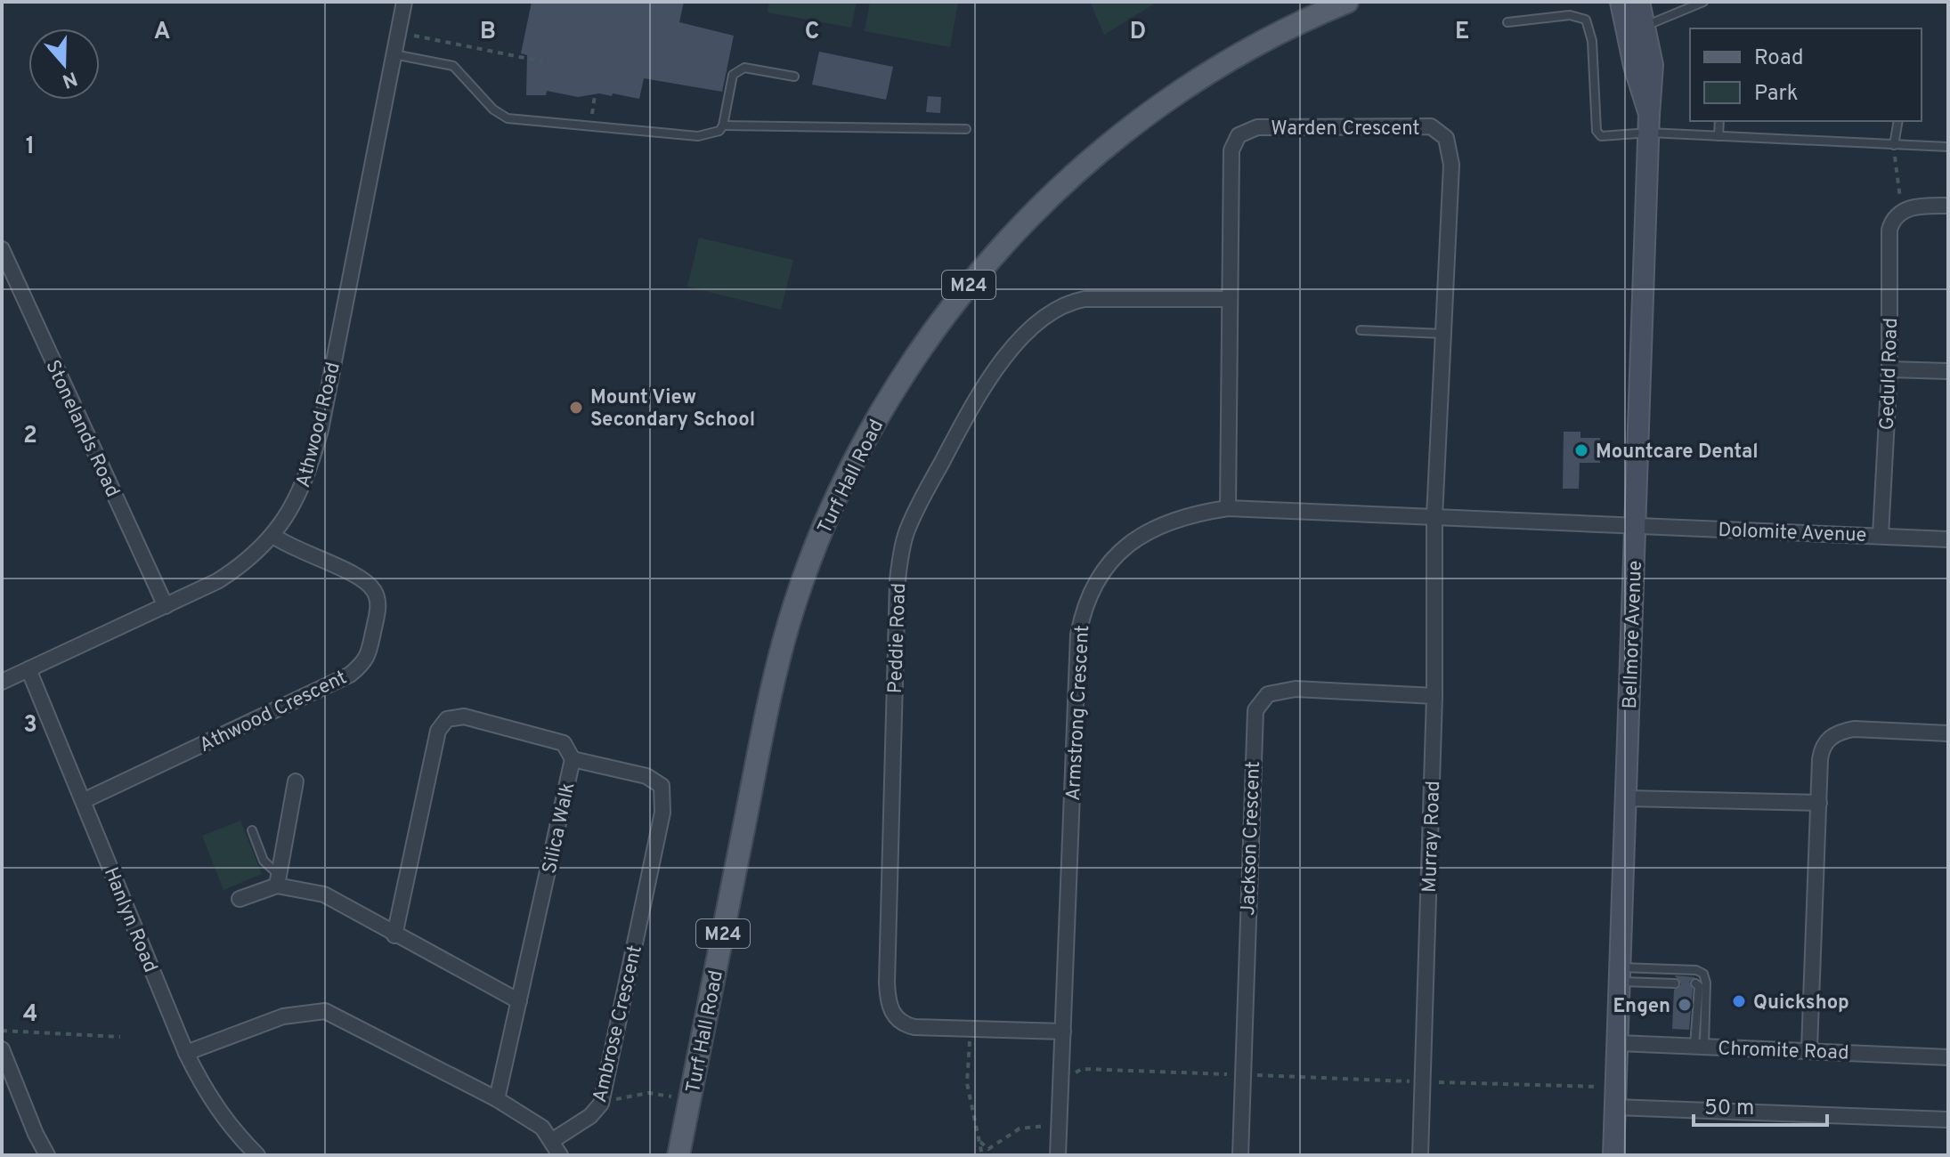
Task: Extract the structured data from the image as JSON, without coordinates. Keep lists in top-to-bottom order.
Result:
{
  "streets": {
    "main road": ["M24", "Turf Hall Road"],
    "street": [
      "Warden Crescent",
      "Geduld Road",
      "Athwood Road",
      "Stonelands Road",
      "Dolomite Avenue",
      "Bellmore Avenue",
      "Peddie Road",
      "Athwood Crescent",
      "Armstrong Crescent",
      "Silica Walk",
      "Murray Road",
      "Jackson Crescent",
      "Hanlyn Road",
      "Ambrose Crescent",
      "Chromite Road"
    ]
  },
  "crossings": [
    ["Warden Crescent", "Peddie Road"],
    ["Warden Crescent", "Armstrong Crescent"],
    ["Warden Crescent", "Murray Road"],
    ["Geduld Road", "Dolomite Avenue"],
    ["Athwood Road", "Stonelands Road"],
    ["Athwood Road", "Athwood Crescent"],
    ["Athwood Road", "Hanlyn Road"],
    ["Dolomite Avenue", "Bellmore Avenue"],
    ["Dolomite Avenue", "Armstrong Crescent"],
    ["Bellmore Avenue", "Armstrong Crescent"],
    ["Bellmore Avenue", "Chromite Road"],
    ["Peddie Road", "Armstrong Crescent"],
    ["Athwood Crescent", "Hanlyn Road"],
    ["Armstrong Crescent", "Murray Road"],
    ["Silica Walk", "Ambrose Crescent"],
    ["Murray Road", "Jackson Crescent"]
  ],
  "places": [
    "Mount View Secondary School",
    "Mountcare Dental",
    "Quickshop",
    "Engen"
  ],
  "legend": ["Road", "Park"],
  "scale_bar": "50 m",
  "north": "bottom",
  "grid": {
    "columns": [
      "A",
      "B",
      "C",
      "D",
      "E"
    ],
    "rows": [
      "1",
      "2",
      "3",
      "4"
    ]
  }
}
